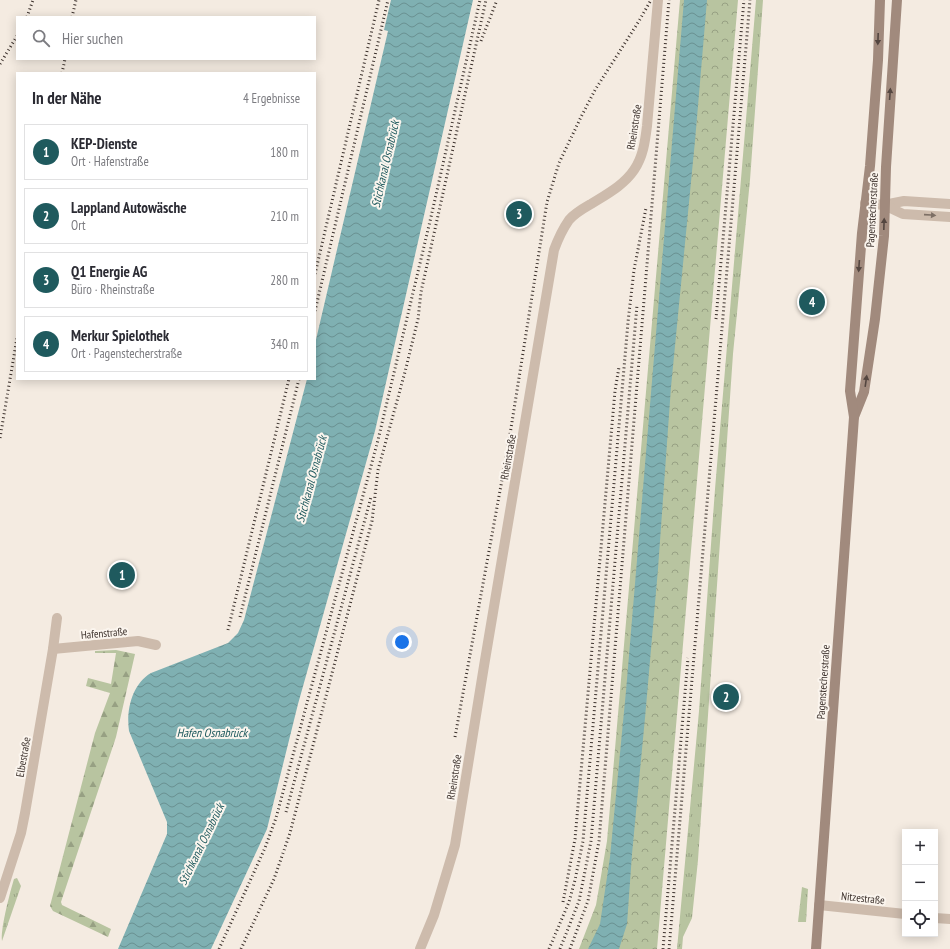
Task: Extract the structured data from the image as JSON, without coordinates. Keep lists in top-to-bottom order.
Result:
{
  "streets": {
    "main road": ["Pagenstecherstraße"],
    "street": [
      "Rheinstraße",
      "Hafenstraße",
      "Elbestraße",
      "Nitzestraße"
    ]
  },
  "crossings": [
    ["Pagenstecherstraße", "Nitzestraße"],
    ["Hafenstraße", "Elbestraße"]
  ],
  "water": ["Stichkanal Osnabrück", "Hafen Osnabrück"],
  "page": {
    "search": "Hier suchen",
    "heading": ["In der Nähe", "4 Ergebnisse"],
    "list": [
      {
        "mark": "1",
        "name": "KEP-Dienste",
        "note": "Ort · Hafenstraße",
        "value": "180 m"
      },
      {
        "mark": "2",
        "name": "Lappland Autowäsche",
        "note": "Ort",
        "value": "210 m"
      },
      {
        "mark": "3",
        "name": "Q1 Energie AG",
        "note": "Büro · Rheinstraße",
        "value": "280 m"
      },
      {
        "mark": "4",
        "name": "Merkur Spielothek",
        "note": "Ort · Pagenstecherstraße",
        "value": "340 m"
      }
    ],
    "pins": [
      "3",
      "4",
      "1",
      "2"
    ],
    "map_buttons": ["+", "−"]
  }
}
